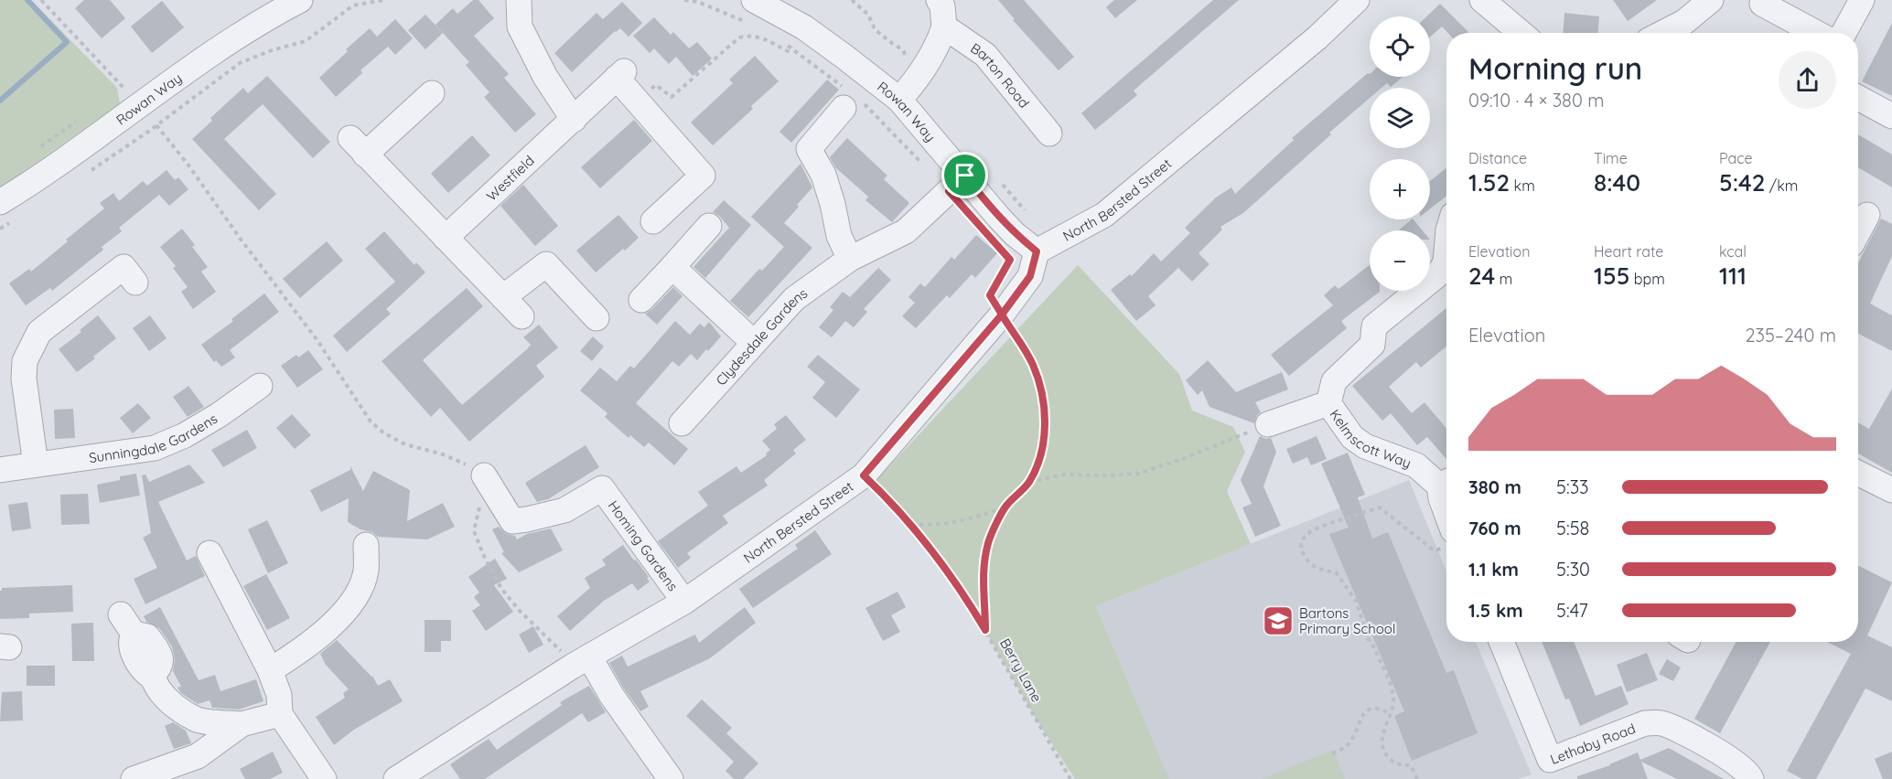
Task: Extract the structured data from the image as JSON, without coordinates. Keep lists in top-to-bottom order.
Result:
{
  "streets": {
    "street": [
      "Barton Road",
      "Rowan Way",
      "Westfield",
      "North Bersted Street",
      "Clydesdale Gardens",
      "Sunningdale Gardens",
      "Kelmscott Way",
      "Homing Gardens",
      "Lethaby Road"
    ],
    "path": ["Berry Lane"]
  },
  "crossings": [
    ["Rowan Way", "North Bersted Street"],
    ["Rowan Way", "Clydesdale Gardens"],
    ["North Bersted Street", "Homing Gardens"],
    ["North Bersted Street", "Berry Lane"]
  ],
  "places": {
    "school or university": ["Bartons Primary School"]
  },
  "page": {
    "map_buttons": ["+", "−"],
    "heading": ["Morning run", "09:10 · 4 × 380 m"],
    "stats": [
      ["Distance", "1.52 km"],
      ["Time", "8:40"],
      ["Pace", "5:42 /km"],
      ["Elevation", "24 m"],
      ["Heart rate", "155 bpm"],
      ["kcal", "111"]
    ],
    "chart": ["Elevation", "235–240 m"],
    "list": [
      {
        "name": "380 m",
        "note": "5:33"
      },
      {
        "name": "760 m",
        "note": "5:58"
      },
      {
        "name": "1.1 km",
        "note": "5:30"
      },
      {
        "name": "1.5 km",
        "note": "5:47"
      }
    ]
  }
}
